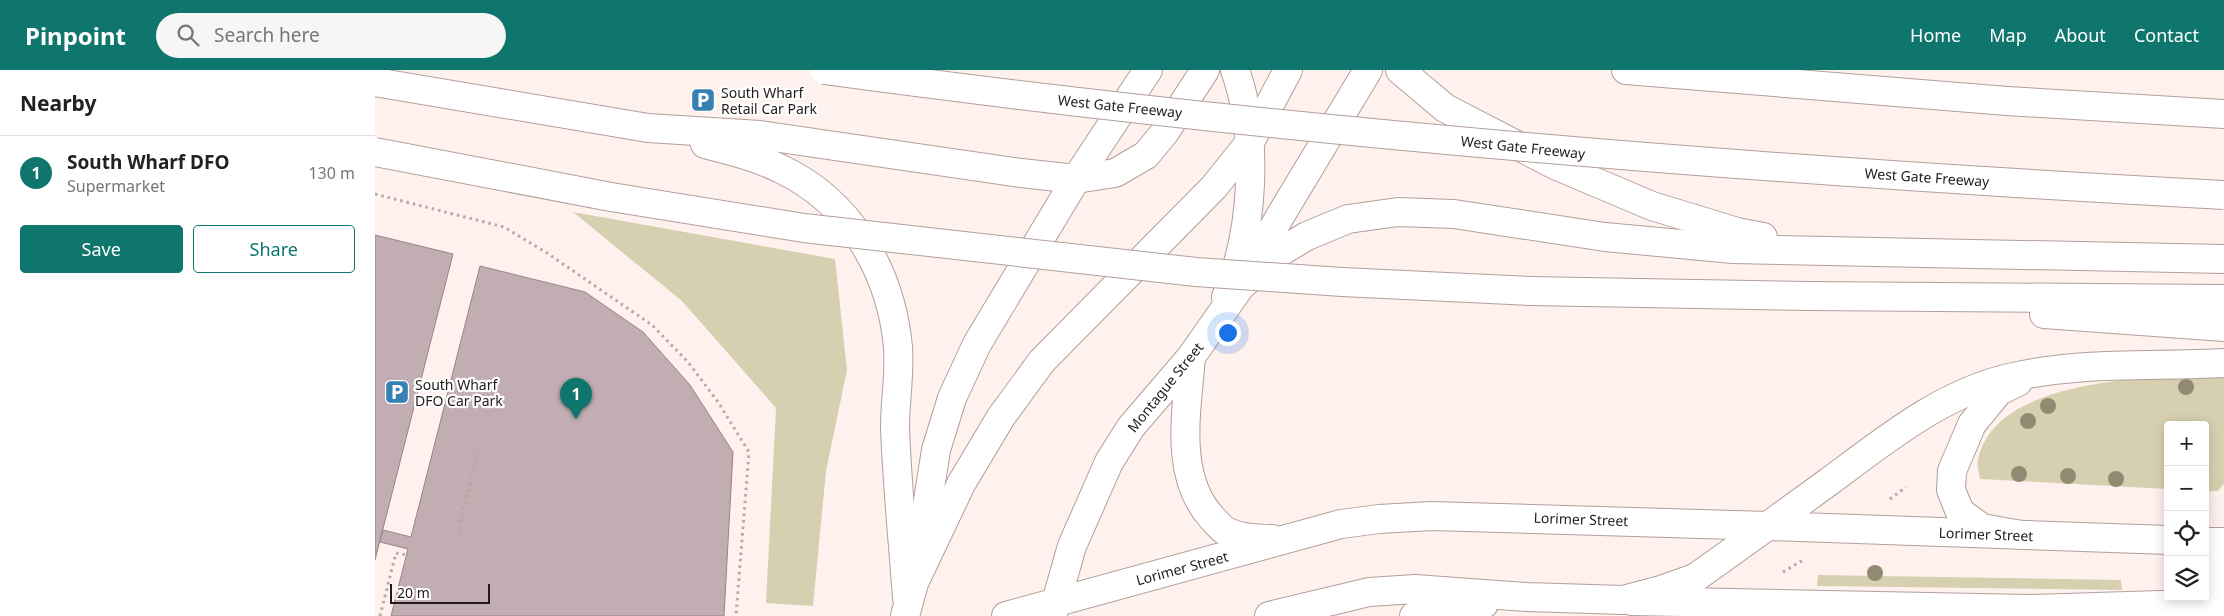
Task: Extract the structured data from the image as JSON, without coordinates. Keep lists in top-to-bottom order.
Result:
{
  "streets": {
    "main road": ["West Gate Freeway", "Montague Street", "Lorimer Street"]
  },
  "crossings": [
    ["Montague Street", "Lorimer Street"]
  ],
  "places": {
    "parking": ["South Wharf Retail Car Park", "South Wharf DFO Car Park"]
  },
  "scale_bar": "20 m",
  "page": {
    "header": "Pinpoint",
    "search": "Search here",
    "nav": [
      "Home",
      "Map",
      "About",
      "Contact"
    ],
    "heading": "Nearby",
    "list": [
      {
        "mark": "1",
        "name": "South Wharf DFO",
        "note": "Supermarket",
        "value": "130 m"
      }
    ],
    "buttons": ["Save", "Share"],
    "pins": "1",
    "map_buttons": ["+", "−"],
    "scale": "20 m"
  }
}
